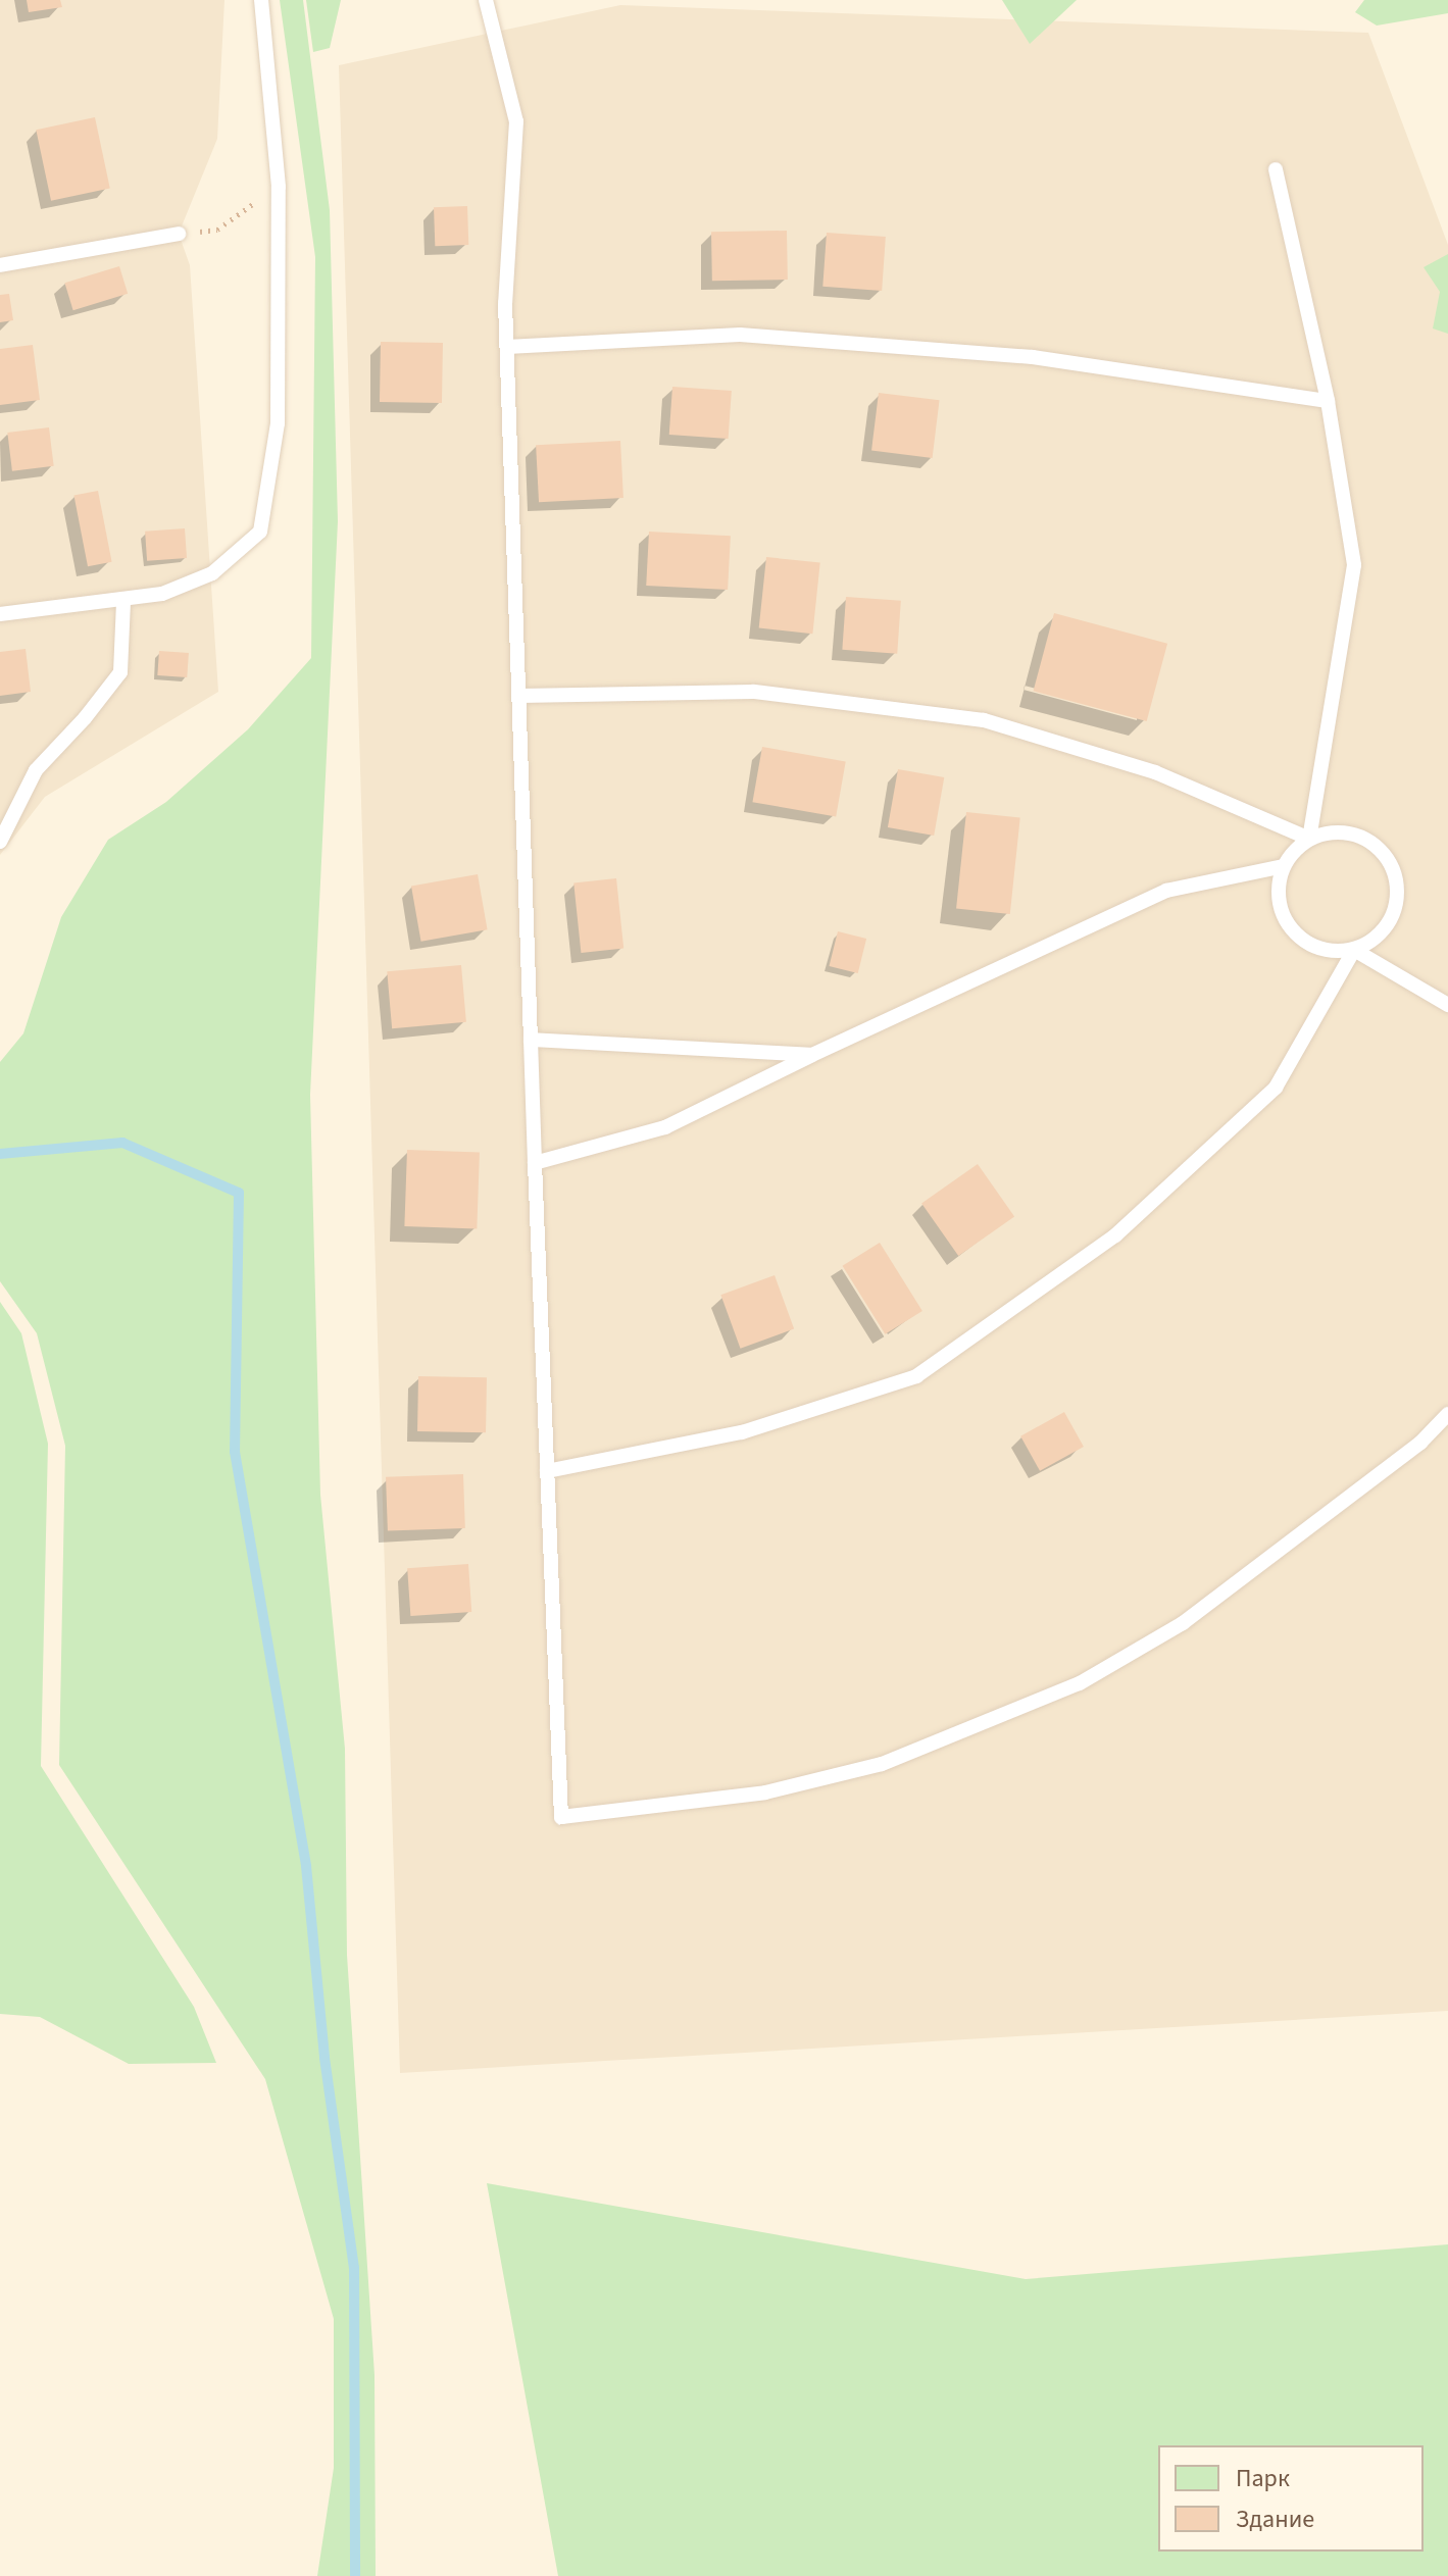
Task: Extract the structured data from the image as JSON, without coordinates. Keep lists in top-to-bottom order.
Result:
{
  "legend": ["Парк", "Здание"]
}
